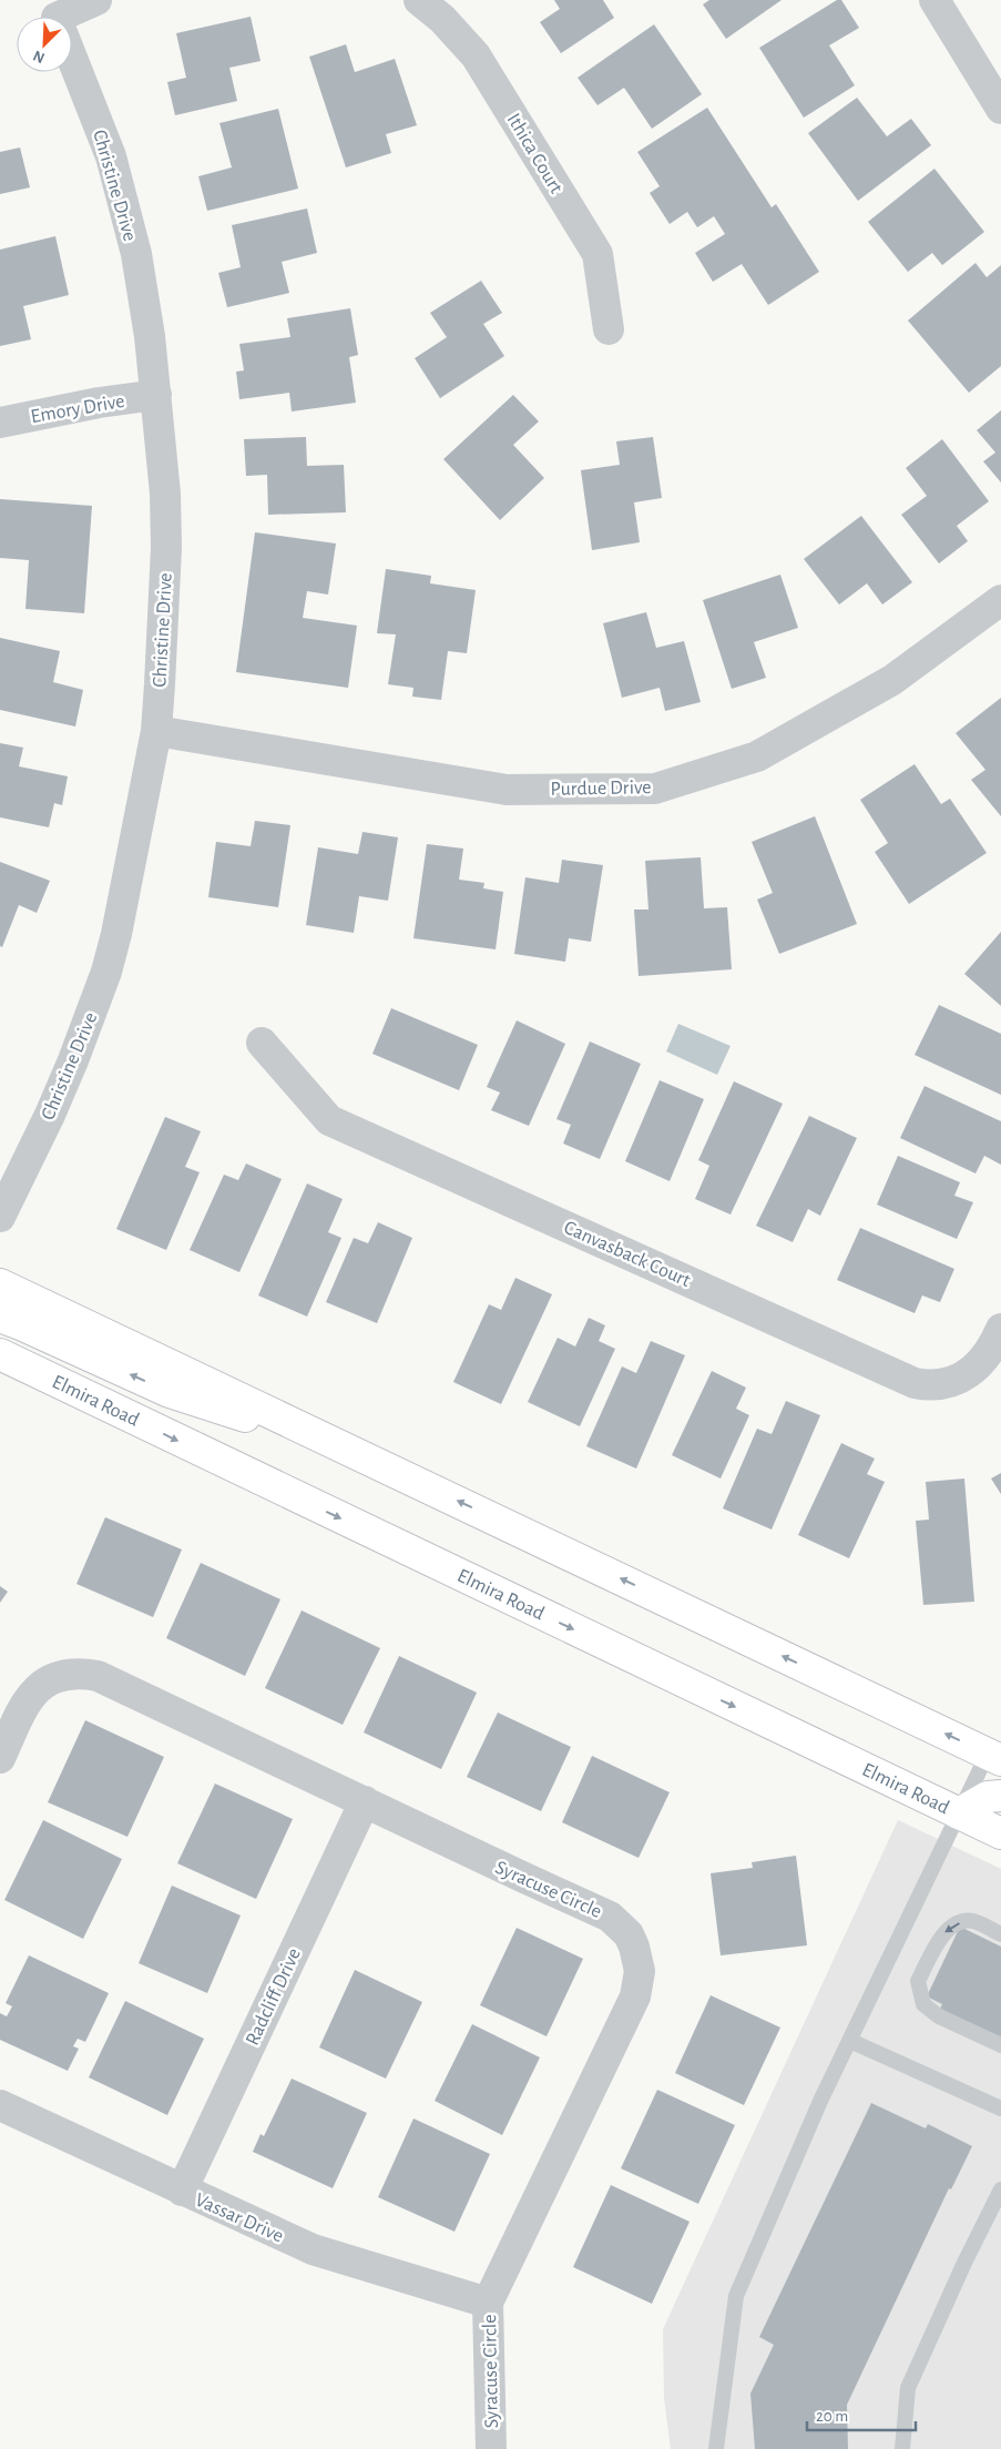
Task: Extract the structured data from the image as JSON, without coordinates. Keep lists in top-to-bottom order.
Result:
{
  "streets": {
    "main road": ["Elmira Road"],
    "street": [
      "Ithica Court",
      "Christine Drive",
      "Emory Drive",
      "Purdue Drive",
      "Canvasback Court",
      "Syracuse Circle",
      "Radcliff Drive",
      "Vassar Drive"
    ]
  },
  "crossings": [
    ["Christine Drive", "Emory Drive"],
    ["Christine Drive", "Purdue Drive"],
    ["Syracuse Circle", "Radcliff Drive"],
    ["Syracuse Circle", "Vassar Drive"],
    ["Radcliff Drive", "Vassar Drive"]
  ],
  "scale_bar": "20 m",
  "north": "bottom left"
}
